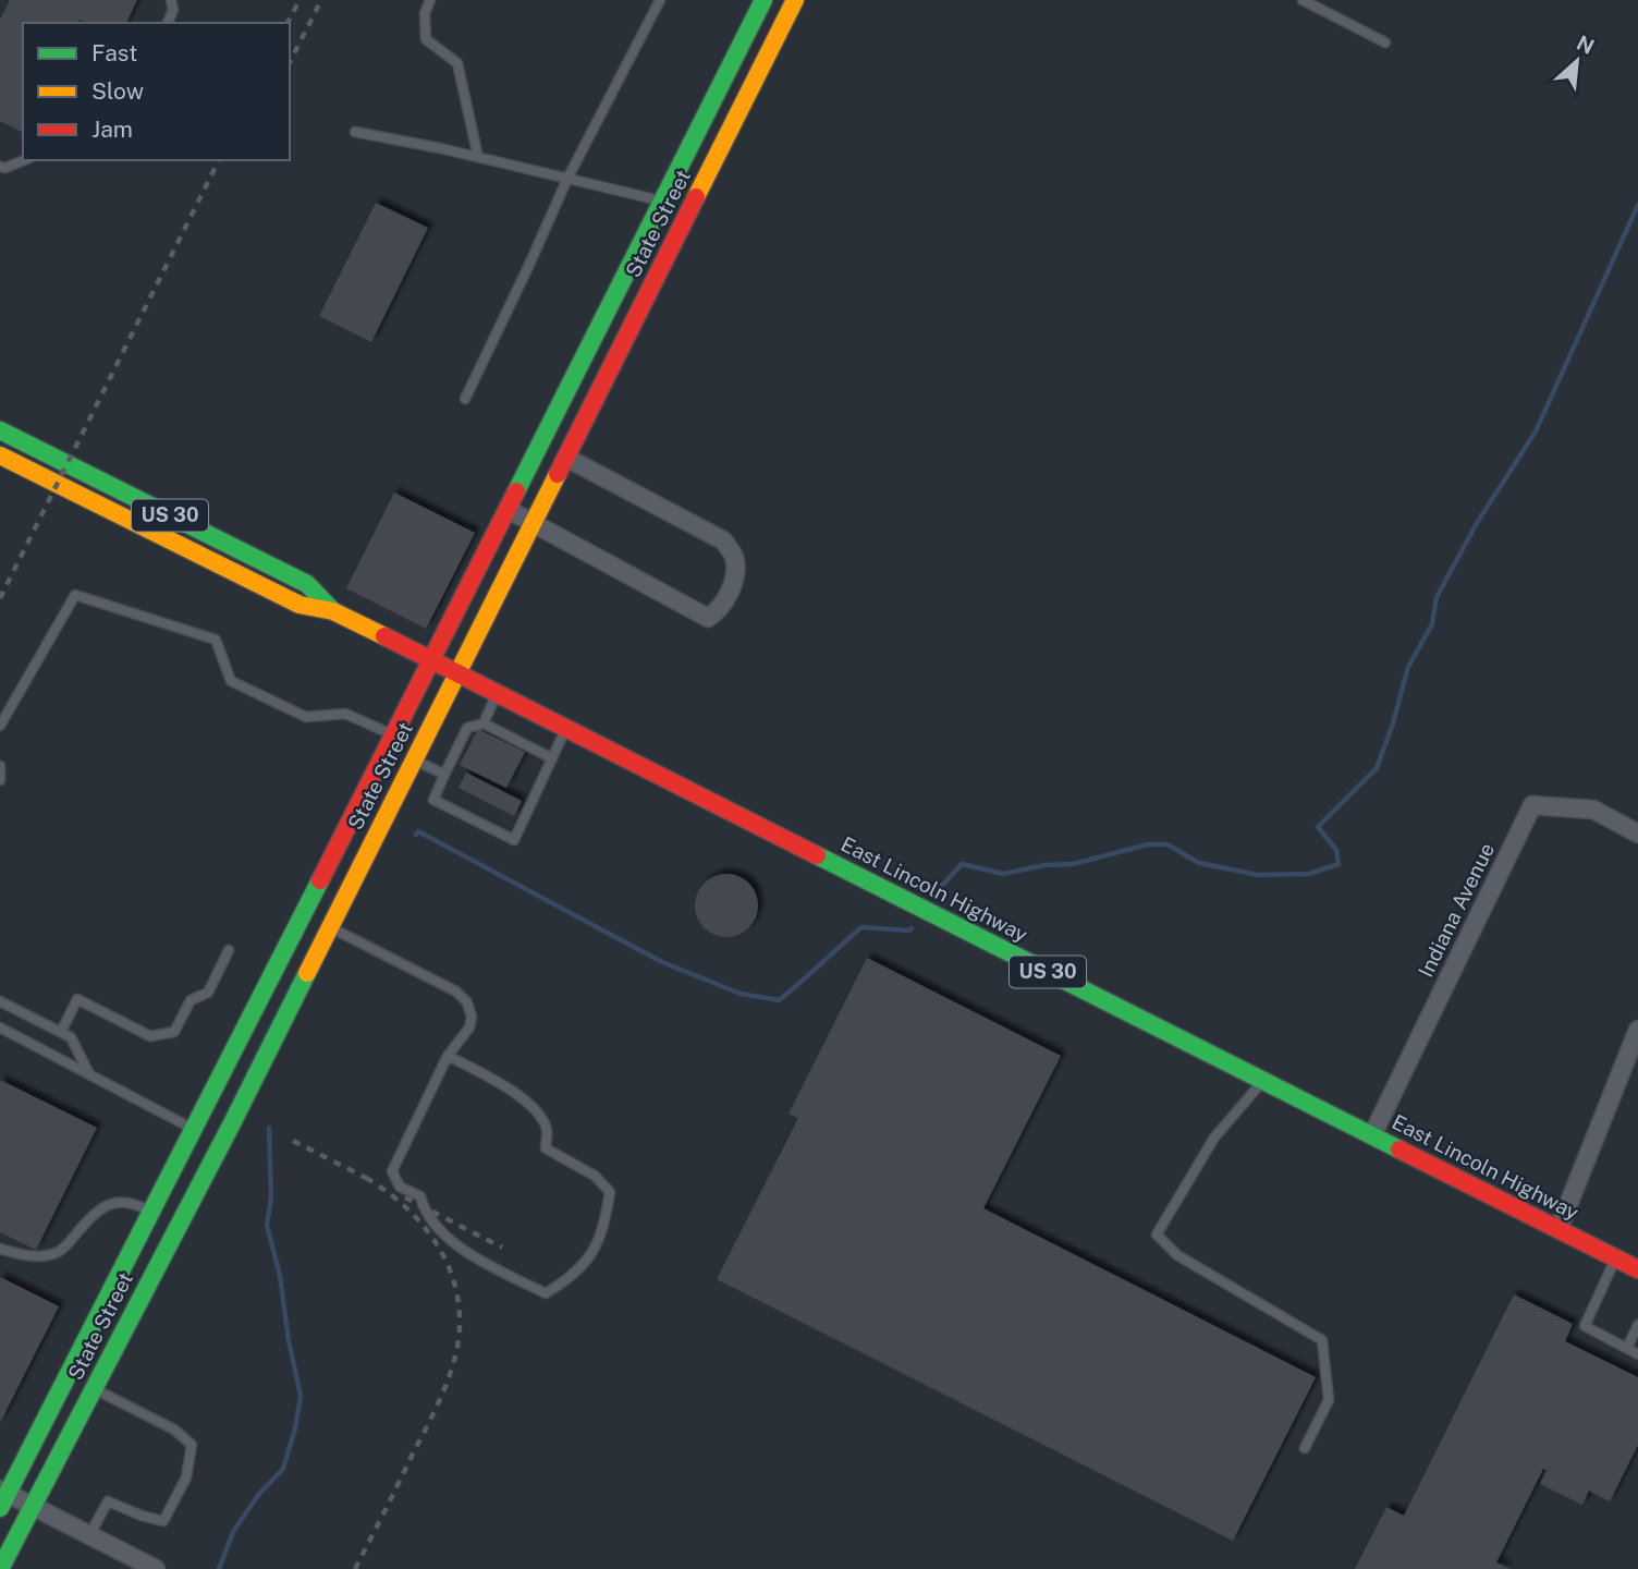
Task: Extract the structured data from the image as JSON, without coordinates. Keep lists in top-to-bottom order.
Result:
{
  "streets": {
    "street": [
      "State Street",
      "US 30",
      "East Lincoln Highway",
      "Indiana Avenue"
    ]
  },
  "crossings": [
    ["State Street", "East Lincoln Highway"],
    ["East Lincoln Highway", "Indiana Avenue"]
  ],
  "legend": ["Fast", "Slow", "Jam"],
  "north": "top right"
}
